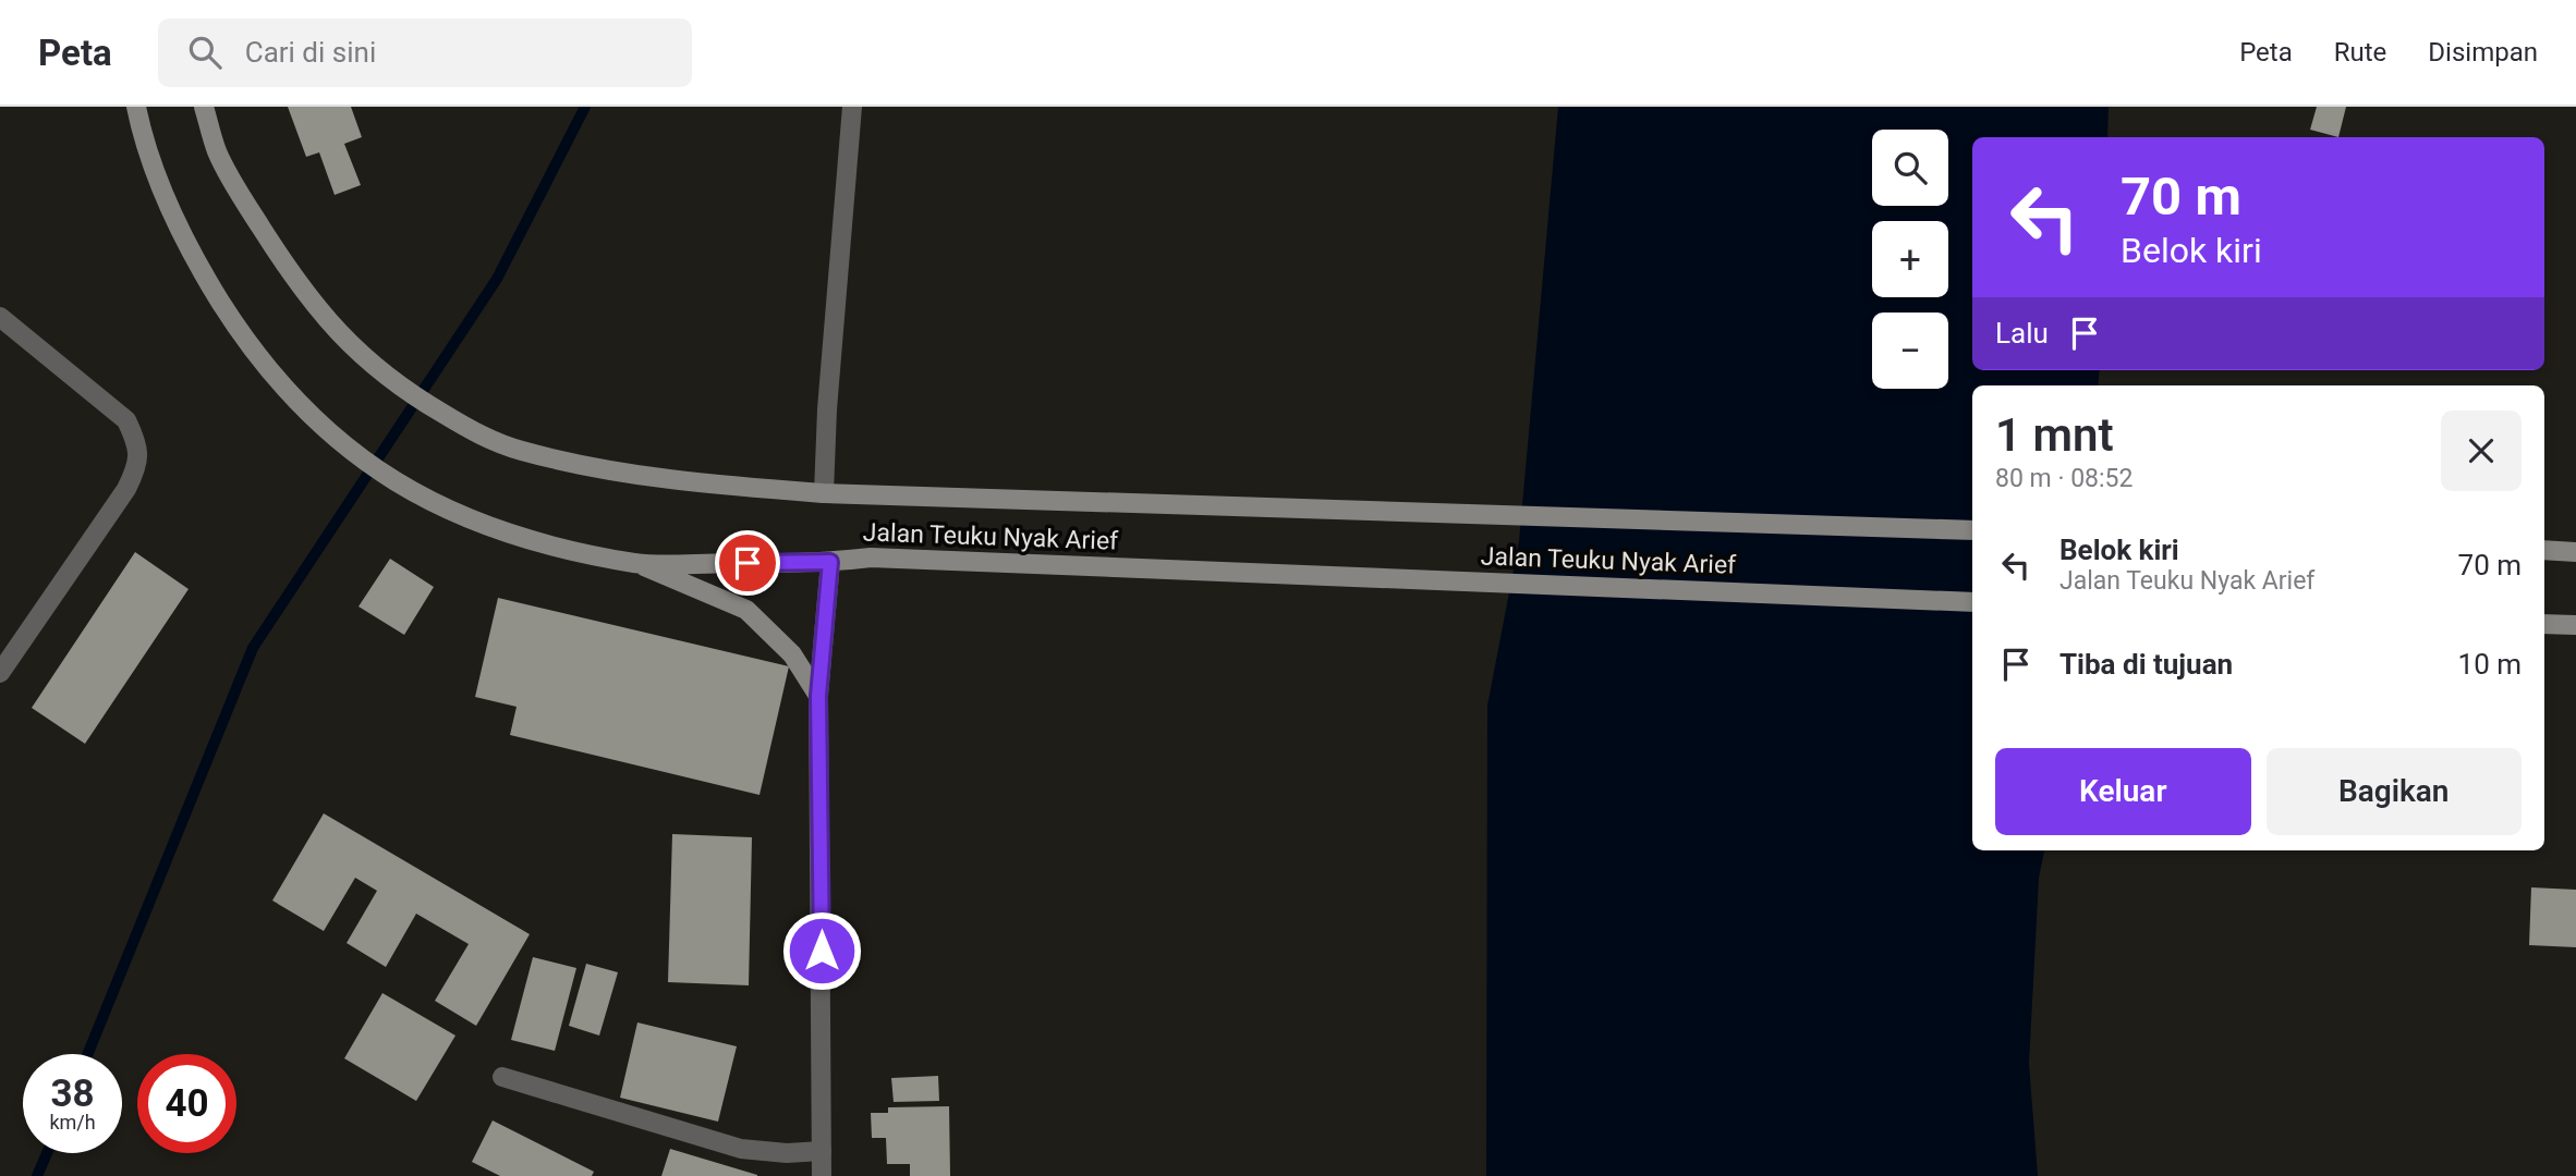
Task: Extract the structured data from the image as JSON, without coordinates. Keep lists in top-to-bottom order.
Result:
{
  "streets": {
    "main road": ["Jalan Teuku Nyak Arief"]
  },
  "page": {
    "header": "Peta",
    "search": "Cari di sini",
    "nav": ["Peta", "Rute", "Disimpan"],
    "map_buttons": ["+", "−"],
    "turn": ["70 m", "Belok kiri"],
    "then": "Lalu",
    "heading": ["1 mnt", "80 m · 08:52"],
    "list": [
      {
        "name": "Belok kiri",
        "note": "Jalan Teuku Nyak Arief",
        "value": "70 m"
      },
      {
        "name": "Tiba di tujuan",
        "value": "10 m"
      }
    ],
    "buttons": ["Keluar", "Bagikan"],
    "speed": "38 km/h",
    "limit": "40"
  }
}
